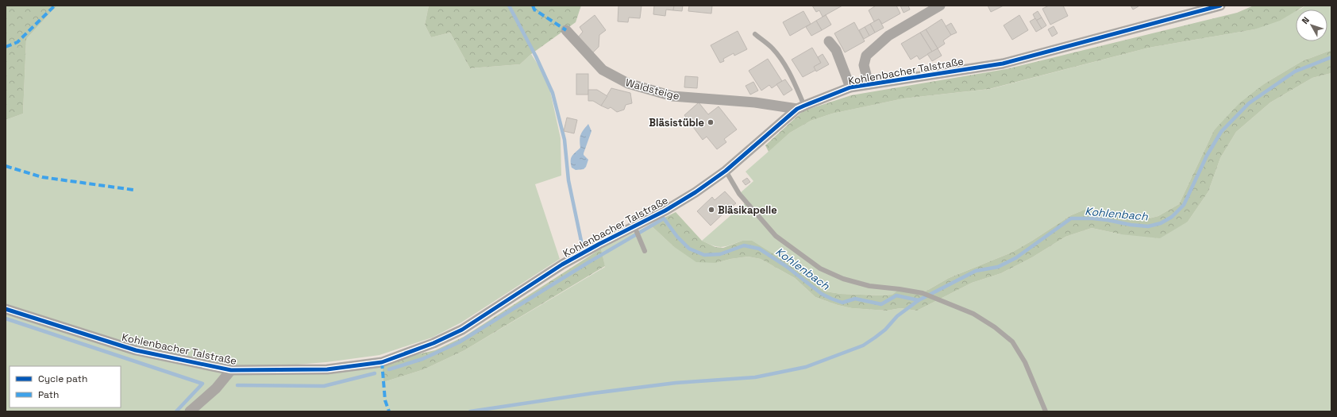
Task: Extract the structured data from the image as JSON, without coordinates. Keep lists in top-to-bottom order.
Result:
{
  "streets": {
    "street": ["Kohlenbacher Talstraße", "Waldsteige"]
  },
  "crossings": [
    ["Kohlenbacher Talstraße", "Waldsteige"]
  ],
  "water": ["Kohlenbach"],
  "places": ["Bläsistüble", "Bläsikapelle"],
  "legend": ["Cycle path", "Path"],
  "north": "top left"
}
